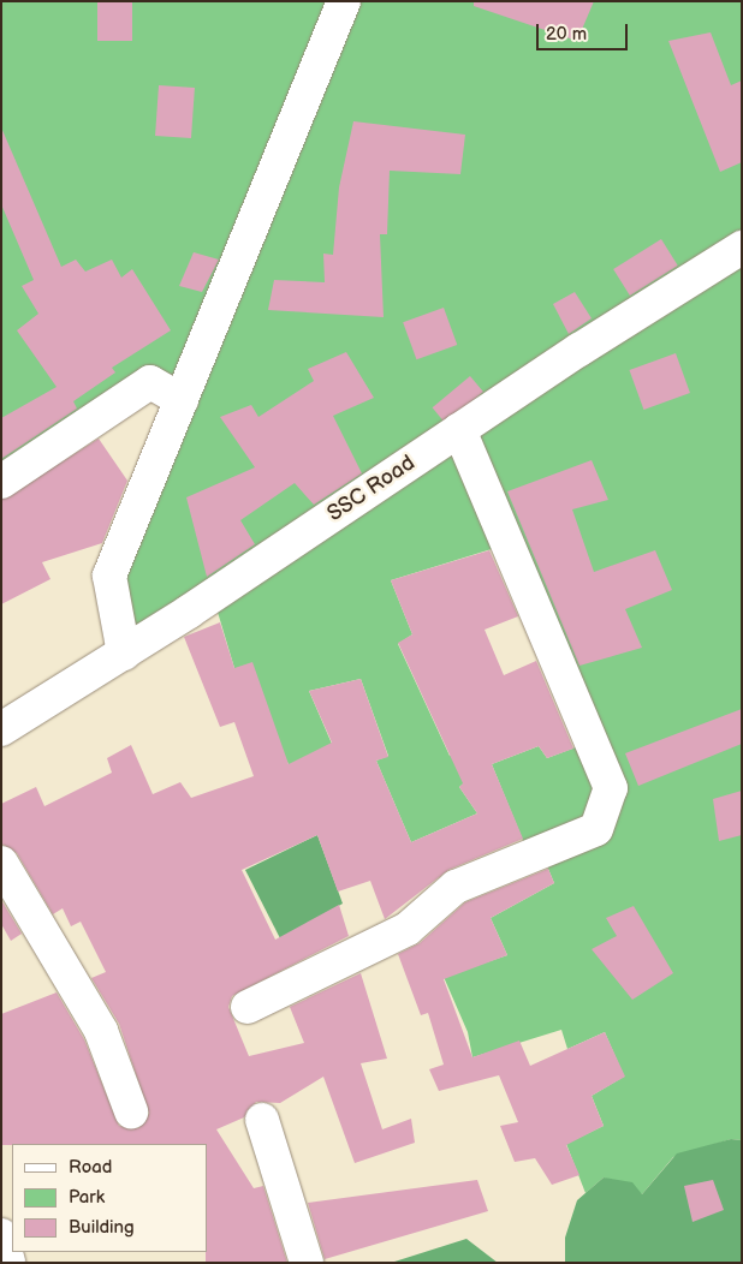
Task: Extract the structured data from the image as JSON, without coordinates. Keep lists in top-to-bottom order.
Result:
{
  "streets": {
    "street": ["SSC Road"]
  },
  "legend": ["Road", "Park", "Building"],
  "scale_bar": "20 m"
}
